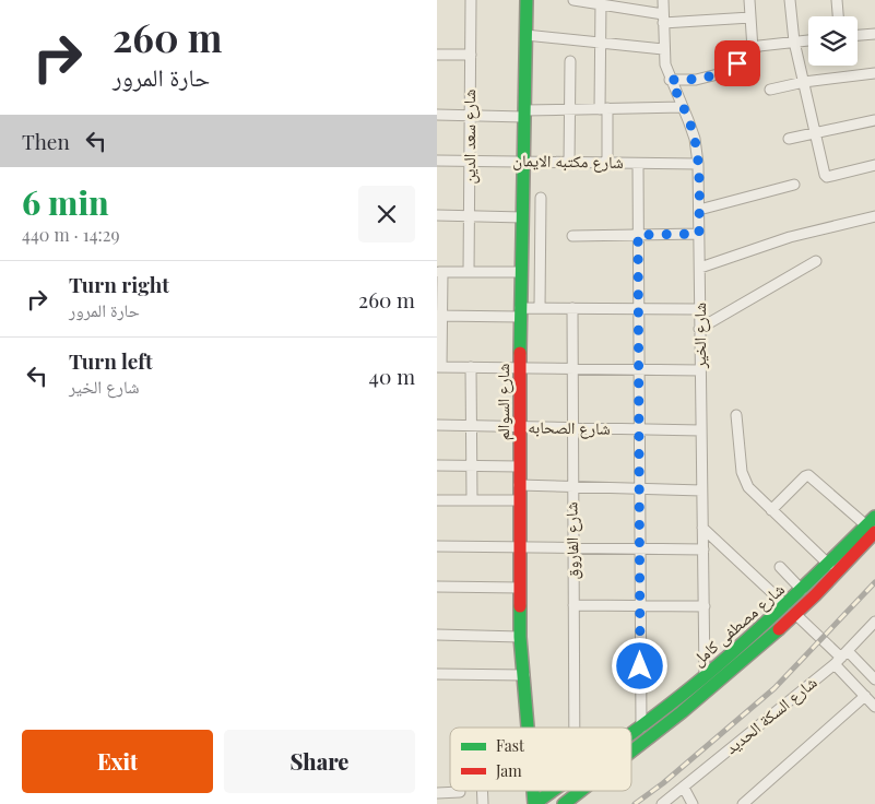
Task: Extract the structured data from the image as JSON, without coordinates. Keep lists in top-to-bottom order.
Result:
{
  "streets": {
    "main road": ["شارع السوالم", "شارع مصطفى كامل"],
    "street": [
      "شارع سعد الدين",
      "شارع مكتبه الايمان",
      "شارع الخير",
      "شارع الصحابه",
      "شارع الفاروق",
      "شارع السكة الحديد"
    ]
  },
  "crossings": [
    ["شارع سعد الدين", "شارع مكتبه الايمان"],
    ["شارع مكتبه الايمان", "شارع الخير"],
    ["شارع مكتبه الايمان", "شارع السوالم"],
    ["شارع الخير", "شارع الصحابه"],
    ["شارع الخير", "شارع مصطفى كامل"],
    ["شارع السوالم", "شارع الصحابه"],
    ["شارع الصحابه", "شارع الفاروق"]
  ],
  "legend": ["Fast", "Jam"],
  "page": {
    "turn": ["260 m", "حارة المرور"],
    "then": "Then",
    "heading": ["6 min", "440 m · 14:29"],
    "list": [
      {
        "name": "Turn right",
        "note": "حارة المرور",
        "value": "260 m"
      },
      {
        "name": "Turn left",
        "note": "شارع الخير",
        "value": "40 m"
      }
    ],
    "buttons": ["Exit", "Share"]
  }
}
